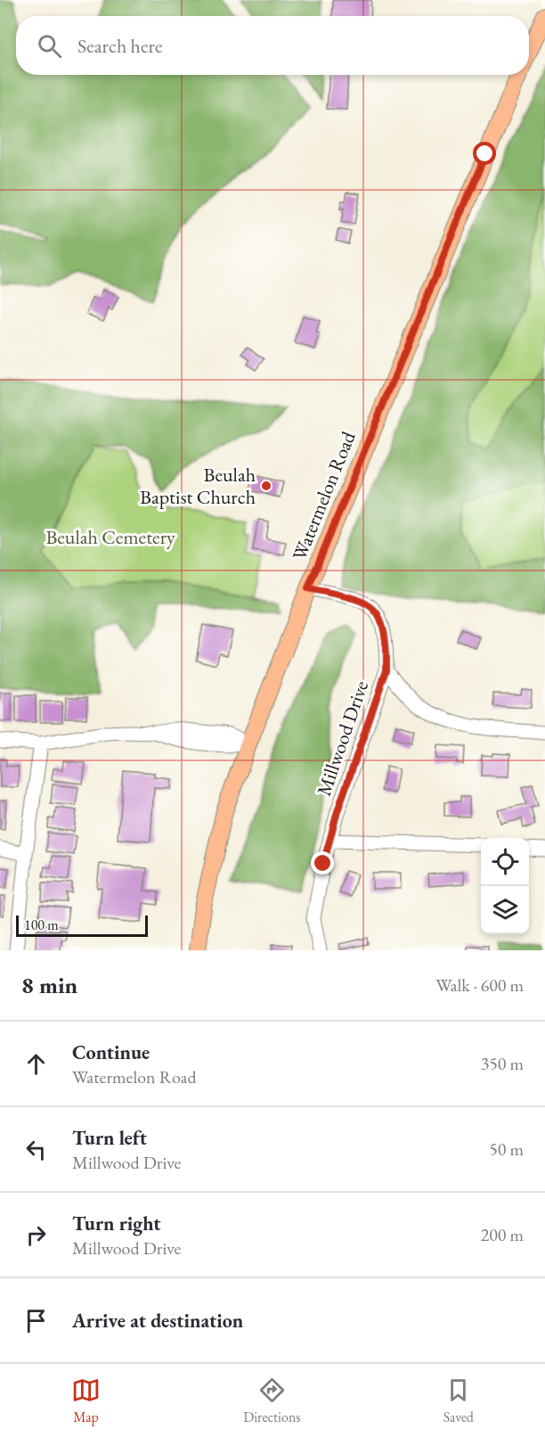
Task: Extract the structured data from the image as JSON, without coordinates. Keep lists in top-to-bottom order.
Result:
{
  "streets": {
    "main road": ["Watermelon Road"],
    "street": ["Millwood Drive"]
  },
  "crossings": [
    ["Watermelon Road", "Millwood Drive"]
  ],
  "parks": ["Beulah Cemetery"],
  "places": ["Beulah Baptist Church"],
  "scale_bar": "100 m",
  "page": {
    "search": "Search here",
    "scale": "100 m",
    "heading": ["8 min", "Walk · 600 m"],
    "list": [
      ["Continue", "Watermelon Road", "350 m"],
      ["Turn left", "Millwood Drive", "50 m"],
      ["Turn right", "Millwood Drive", "200 m"],
      "Arrive at destination"
    ],
    "nav": ["Map", "Directions", "Saved"]
  }
}
